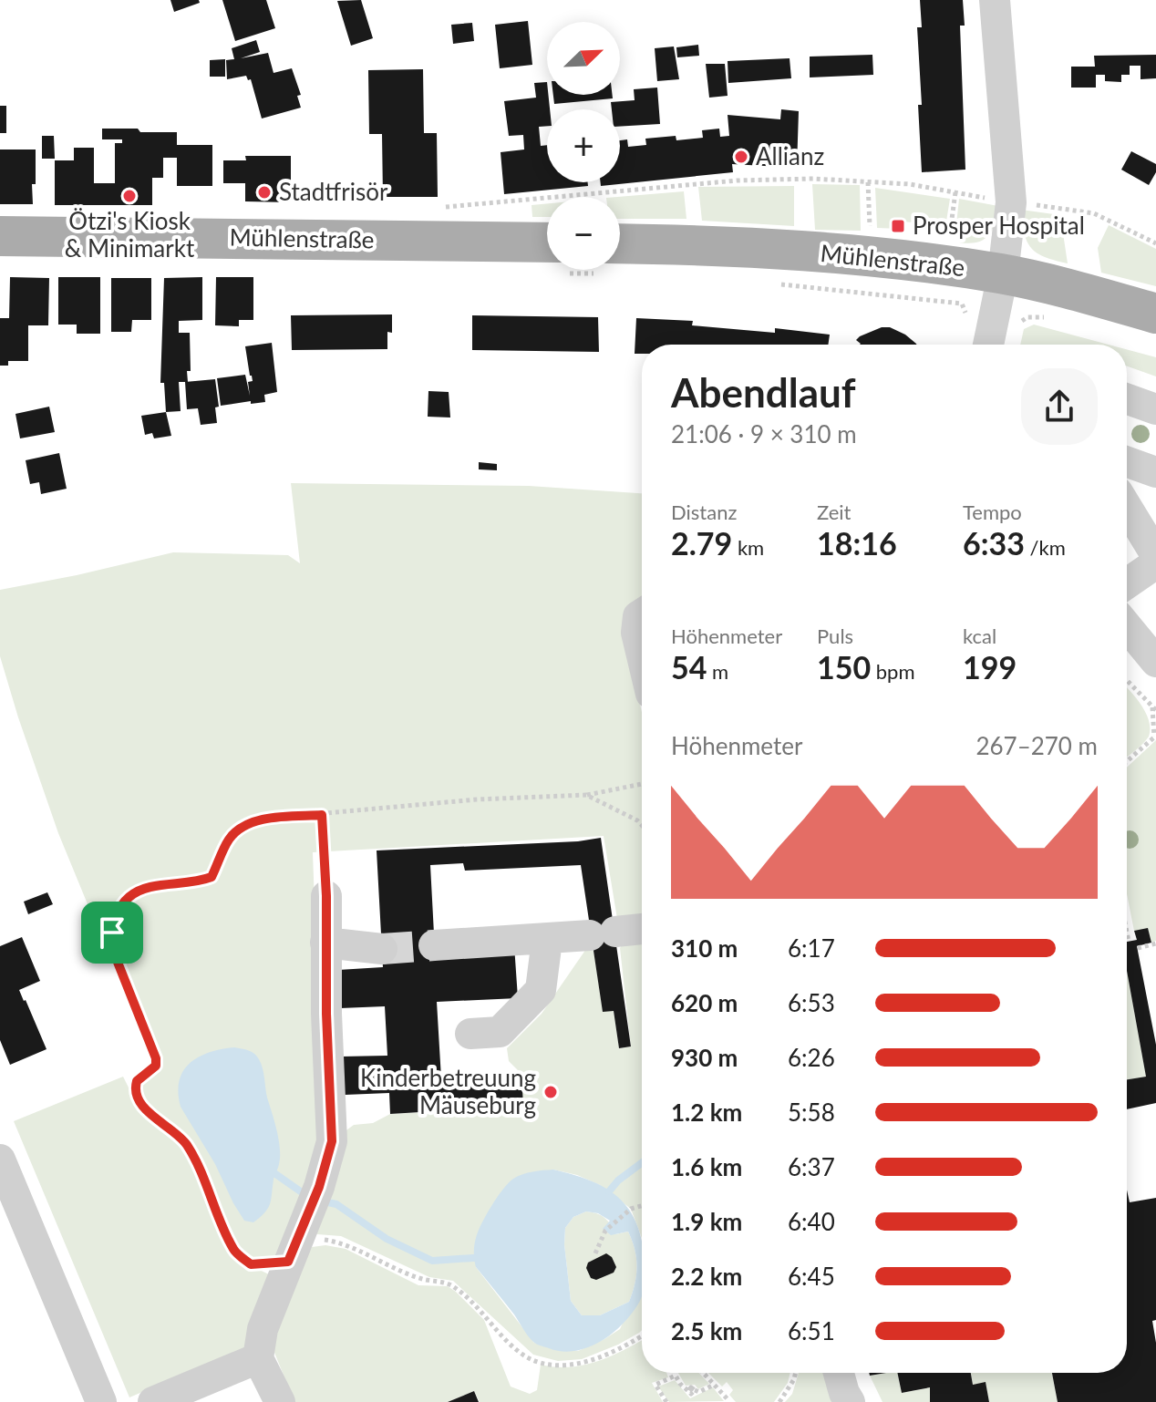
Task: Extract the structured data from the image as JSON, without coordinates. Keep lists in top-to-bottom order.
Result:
{
  "streets": {
    "main road": ["Mühlenstraße"]
  },
  "places": {
    "other": [
      "Allianz",
      "Stadtfrisör",
      "Ötzi's Kiosk & Minimarkt",
      "Kinderbetreuung Mäuseburg"
    ],
    "transit": ["Prosper Hospital"]
  },
  "north": "top right",
  "page": {
    "map_buttons": ["+", "−"],
    "heading": ["Abendlauf", "21:06 · 9 × 310 m"],
    "stats": [
      ["Distanz", "2.79 km"],
      ["Zeit", "18:16"],
      ["Tempo", "6:33 /km"],
      ["Höhenmeter", "54 m"],
      ["Puls", "150 bpm"],
      ["kcal", "199"]
    ],
    "chart": ["Höhenmeter", "267–270 m"],
    "list": [
      {
        "name": "310 m",
        "note": "6:17"
      },
      {
        "name": "620 m",
        "note": "6:53"
      },
      {
        "name": "930 m",
        "note": "6:26"
      },
      {
        "name": "1.2 km",
        "note": "5:58"
      },
      {
        "name": "1.6 km",
        "note": "6:37"
      },
      {
        "name": "1.9 km",
        "note": "6:40"
      },
      {
        "name": "2.2 km",
        "note": "6:45"
      },
      {
        "name": "2.5 km",
        "note": "6:51"
      }
    ]
  }
}
